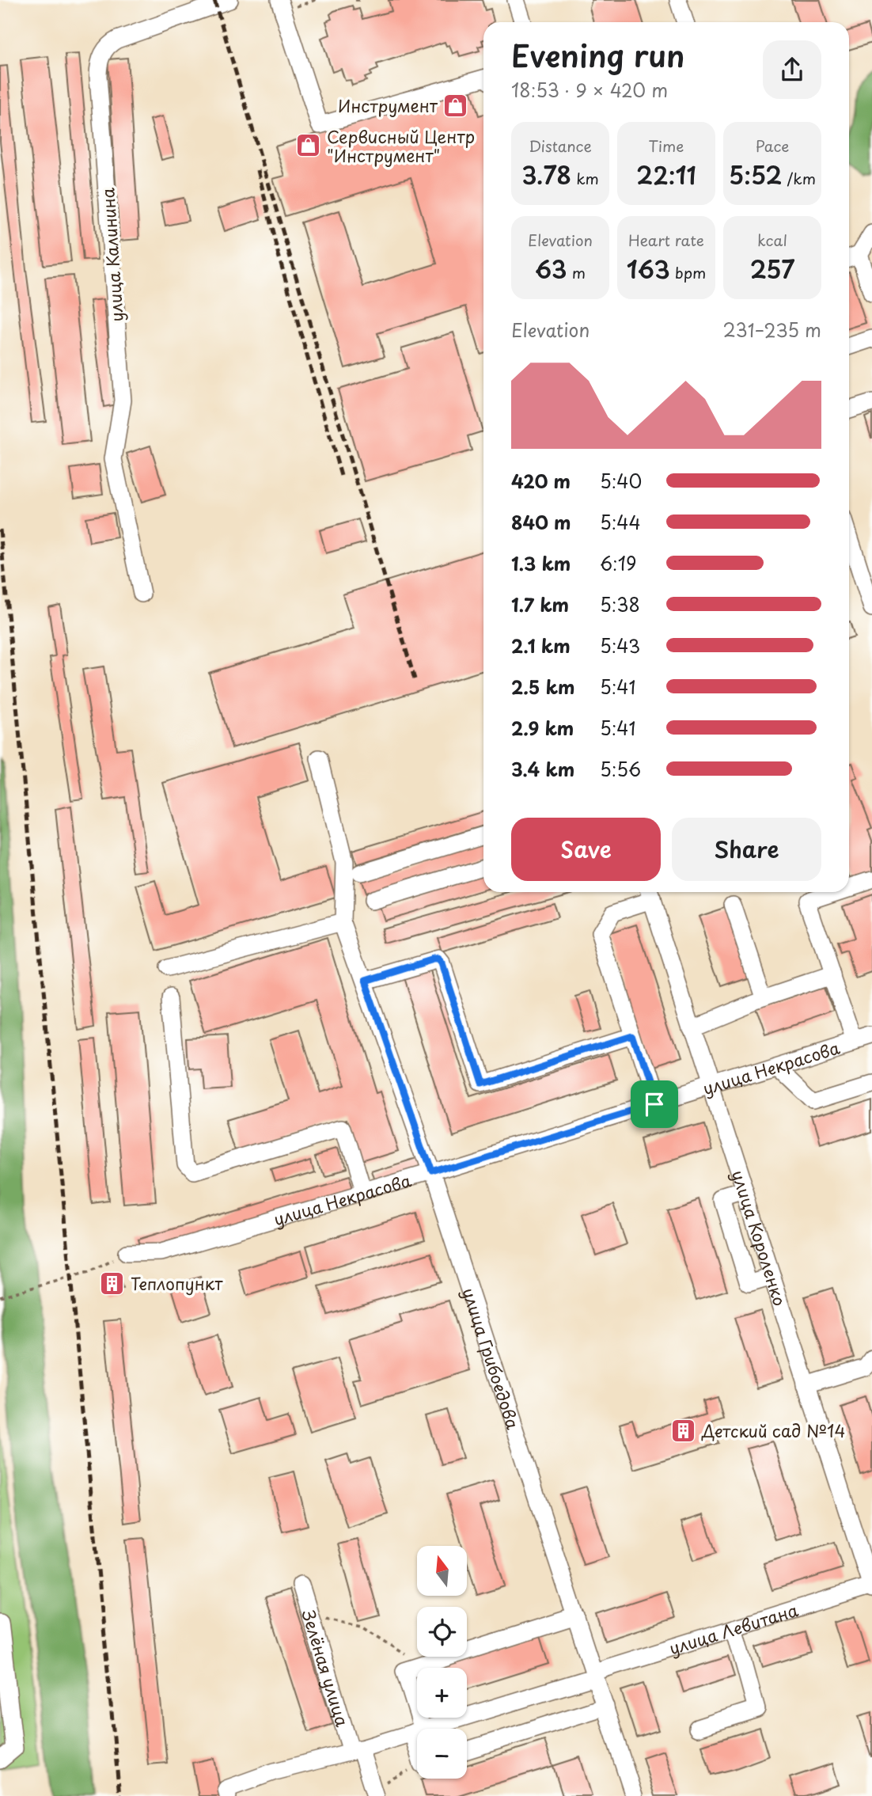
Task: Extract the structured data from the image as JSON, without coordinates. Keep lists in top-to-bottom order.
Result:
{
  "streets": {
    "street": [
      "улица Калинина",
      "улица Некрасова",
      "улица Короленко",
      "улица Грибоедова",
      "улица Левитана",
      "Зелёная улица"
    ]
  },
  "crossings": [
    ["улица Некрасова", "улица Короленко"],
    ["улица Некрасова", "улица Грибоедова"],
    ["улица Короленко", "улица Левитана"],
    ["улица Грибоедова", "улица Левитана"],
    ["улица Левитана", "Зелёная улица"]
  ],
  "places": {
    "shop": ["Инструмент", "Сервисный Центр \"Инструмент\""],
    "building": ["Теплопункт", "Детский сад №14"]
  },
  "north": "top",
  "page": {
    "heading": ["Evening run", "18:53 · 9 × 420 m"],
    "stats": [
      ["Distance", "3.78 km"],
      ["Time", "22:11"],
      ["Pace", "5:52 /km"],
      ["Elevation", "63 m"],
      ["Heart rate", "163 bpm"],
      ["kcal", "257"]
    ],
    "chart": ["Elevation", "231–235 m"],
    "list": [
      {
        "name": "420 m",
        "note": "5:40"
      },
      {
        "name": "840 m",
        "note": "5:44"
      },
      {
        "name": "1.3 km",
        "note": "6:19"
      },
      {
        "name": "1.7 km",
        "note": "5:38"
      },
      {
        "name": "2.1 km",
        "note": "5:43"
      },
      {
        "name": "2.5 km",
        "note": "5:41"
      },
      {
        "name": "2.9 km",
        "note": "5:41"
      },
      {
        "name": "3.4 km",
        "note": "5:56"
      }
    ],
    "buttons": ["Save", "Share"],
    "map_buttons": ["+", "−"]
  }
}
